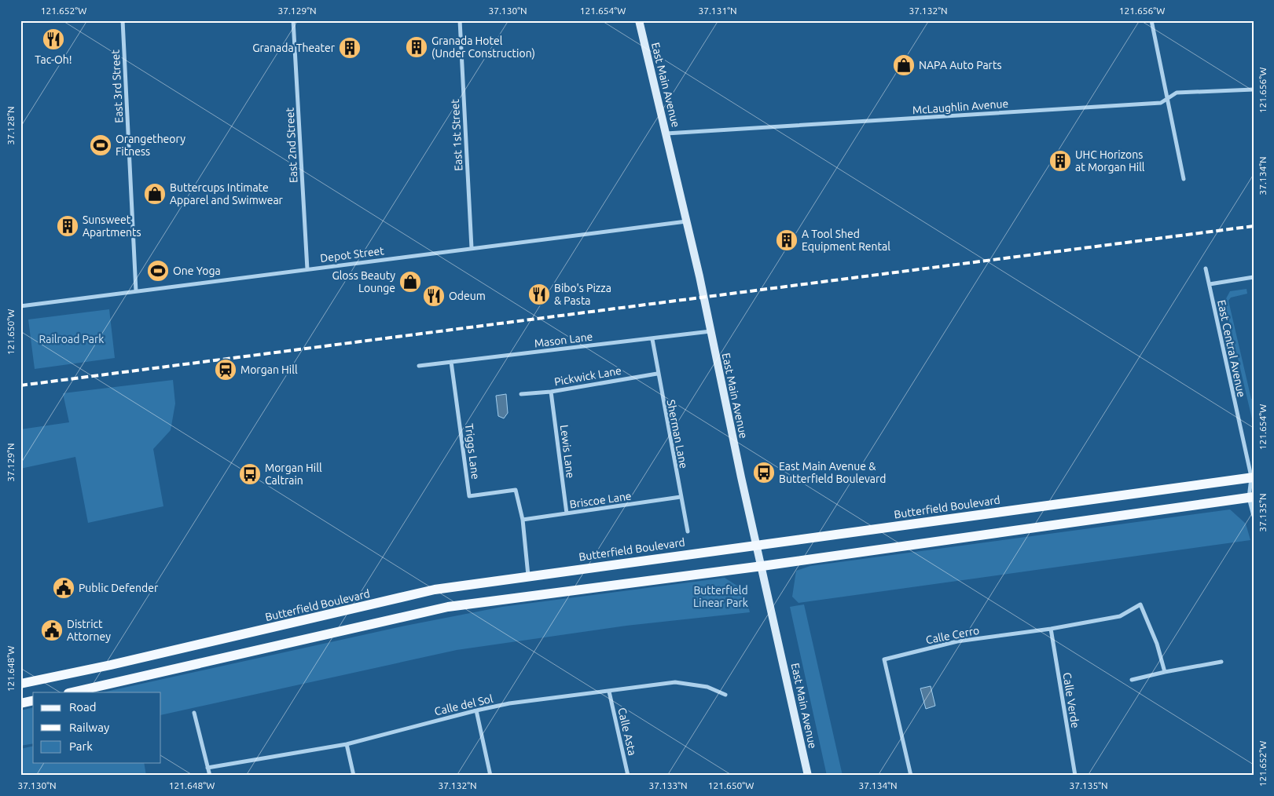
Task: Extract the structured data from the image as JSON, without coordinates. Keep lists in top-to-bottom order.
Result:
{
  "streets": {
    "main road": ["East Main Avenue", "Butterfield Boulevard"],
    "street": [
      "East 3rd Street",
      "McLaughlin Avenue",
      "East 1st Street",
      "East 2nd Street",
      "Depot Street",
      "Mason Lane",
      "East Central Avenue",
      "Pickwick Lane",
      "Sherman Lane",
      "Triggs Lane",
      "Lewis Lane",
      "Briscoe Lane",
      "Calle Cerro",
      "Calle Verde",
      "Calle del Sol",
      "Calle Asta"
    ]
  },
  "crossings": [
    ["East Main Avenue", "McLaughlin Avenue"],
    ["East Main Avenue", "Depot Street"],
    ["East Main Avenue", "Mason Lane"],
    ["East Main Avenue", "Butterfield Boulevard"],
    ["East 3rd Street", "Depot Street"],
    ["East 1st Street", "Depot Street"],
    ["East 2nd Street", "Depot Street"],
    ["Mason Lane", "Sherman Lane"],
    ["Mason Lane", "Triggs Lane"],
    ["East Central Avenue", "Butterfield Boulevard"],
    ["Pickwick Lane", "Sherman Lane"],
    ["Pickwick Lane", "Lewis Lane"],
    ["Sherman Lane", "Briscoe Lane"],
    ["Triggs Lane", "Briscoe Lane"],
    ["Lewis Lane", "Briscoe Lane"],
    ["Calle Cerro", "Calle Verde"],
    ["Calle del Sol", "Calle Asta"]
  ],
  "parks": ["Railroad Park", "Butterfield Linear Park"],
  "places": {
    "restaurant": ["Tac-Oh!", "Bibo's Pizza & Pasta", "Odeum"],
    "building": [
      "Granada Hotel (Under Construction)",
      "Granada Theater",
      "UHC Horizons at Morgan Hill",
      "Sunsweet Apartments",
      "A Tool Shed Equipment Rental"
    ],
    "shop": ["NAPA Auto Parts", "Buttercups Intimate Apparel and Swimwear", "Gloss Beauty Lounge"],
    "sports": ["Orangetheory Fitness", "One Yoga"],
    "station": ["Morgan Hill"],
    "bus stop": ["East Main Avenue & Butterfield Boulevard", "Morgan Hill Caltrain"],
    "public building": ["Public Defender", "District Attorney"]
  },
  "legend": ["Road", "Railway", "Park"],
  "coordinates": [
    "121.652°W",
    "37.129°N",
    "37.130°N",
    "121.654°W",
    "37.131°N",
    "37.132°N",
    "121.656°W",
    "37.128°N",
    "37.134°N",
    "121.650°W",
    "37.135°N",
    "121.648°W",
    "37.133°N"
  ]
}
